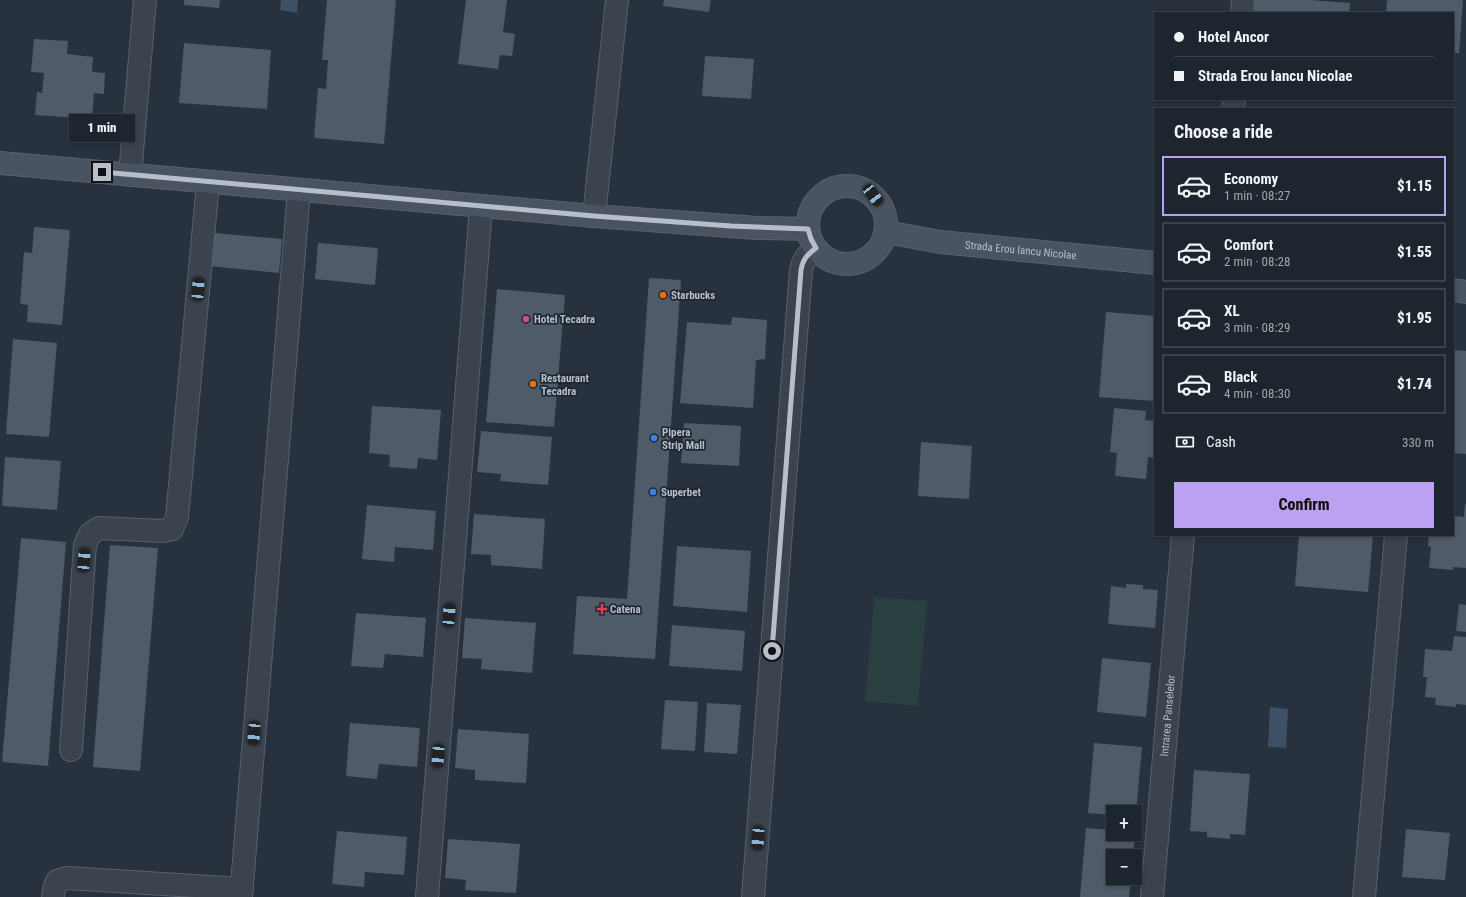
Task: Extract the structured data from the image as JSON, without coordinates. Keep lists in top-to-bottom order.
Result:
{
  "streets": {
    "street": ["Strada Erou Iancu Nicolae", "Intrarea Panselelor"]
  },
  "places": {
    "other": [
      "Starbucks",
      "Hotel Tecadra",
      "Restaurant Tecadra",
      "Pipera Strip Mall",
      "Superbet"
    ],
    "health": ["Catena"]
  },
  "page": {
    "banner": ["Hotel Ancor", "Strada Erou Iancu Nicolae"],
    "heading": "Choose a ride",
    "bubble": "1 min",
    "list": [
      {
        "name": "Economy",
        "note": "1 min · 08:27",
        "value": "$1.15"
      },
      {
        "name": "Comfort",
        "note": "2 min · 08:28",
        "value": "$1.55"
      },
      {
        "name": "XL",
        "note": "3 min · 08:29",
        "value": "$1.95"
      },
      {
        "name": "Black",
        "note": "4 min · 08:30",
        "value": "$1.74"
      }
    ],
    "pay": ["Cash", "330 m"],
    "buttons": "Confirm",
    "map_buttons": ["+", "−"]
  }
}
